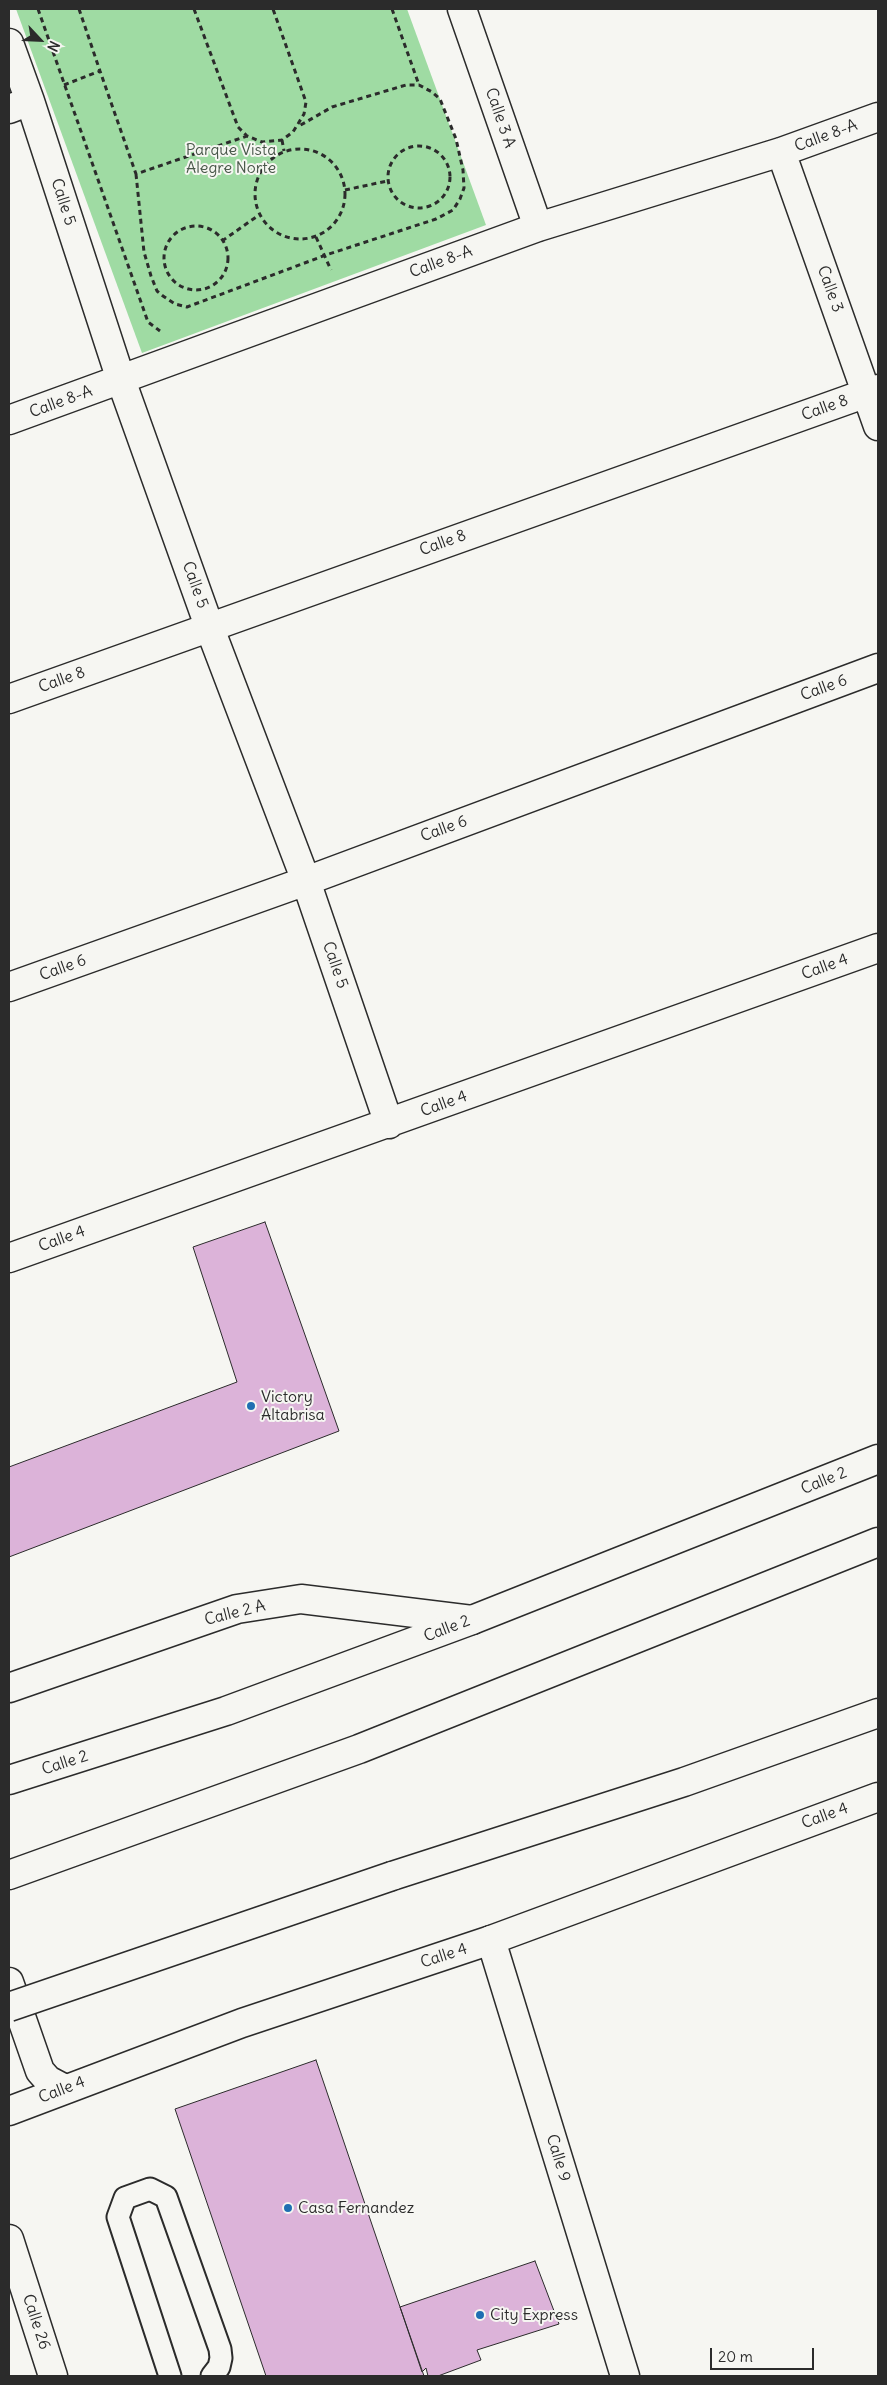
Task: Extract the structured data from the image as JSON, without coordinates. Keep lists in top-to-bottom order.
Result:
{
  "streets": {
    "main road": [
      "Calle 3 A",
      "Calle 8-A",
      "Calle 5",
      "Calle 3",
      "Calle 8",
      "Calle 6",
      "Calle 4",
      "Calle 2",
      "Calle 2 A",
      "Calle 9",
      "Calle 26"
    ]
  },
  "crossings": [
    ["Calle 3 A", "Calle 8-A"],
    ["Calle 8-A", "Calle 5"],
    ["Calle 8-A", "Calle 3"],
    ["Calle 5", "Calle 8"],
    ["Calle 5", "Calle 6"],
    ["Calle 5", "Calle 4"],
    ["Calle 3", "Calle 8"],
    ["Calle 4", "Calle 9"],
    ["Calle 2", "Calle 2 A"]
  ],
  "parks": ["Parque Vista Alegre Norte"],
  "places": ["Victory Altabrisa", "Casa Fernandez", "City Express"],
  "scale_bar": "20 m",
  "north": "bottom right"
}
